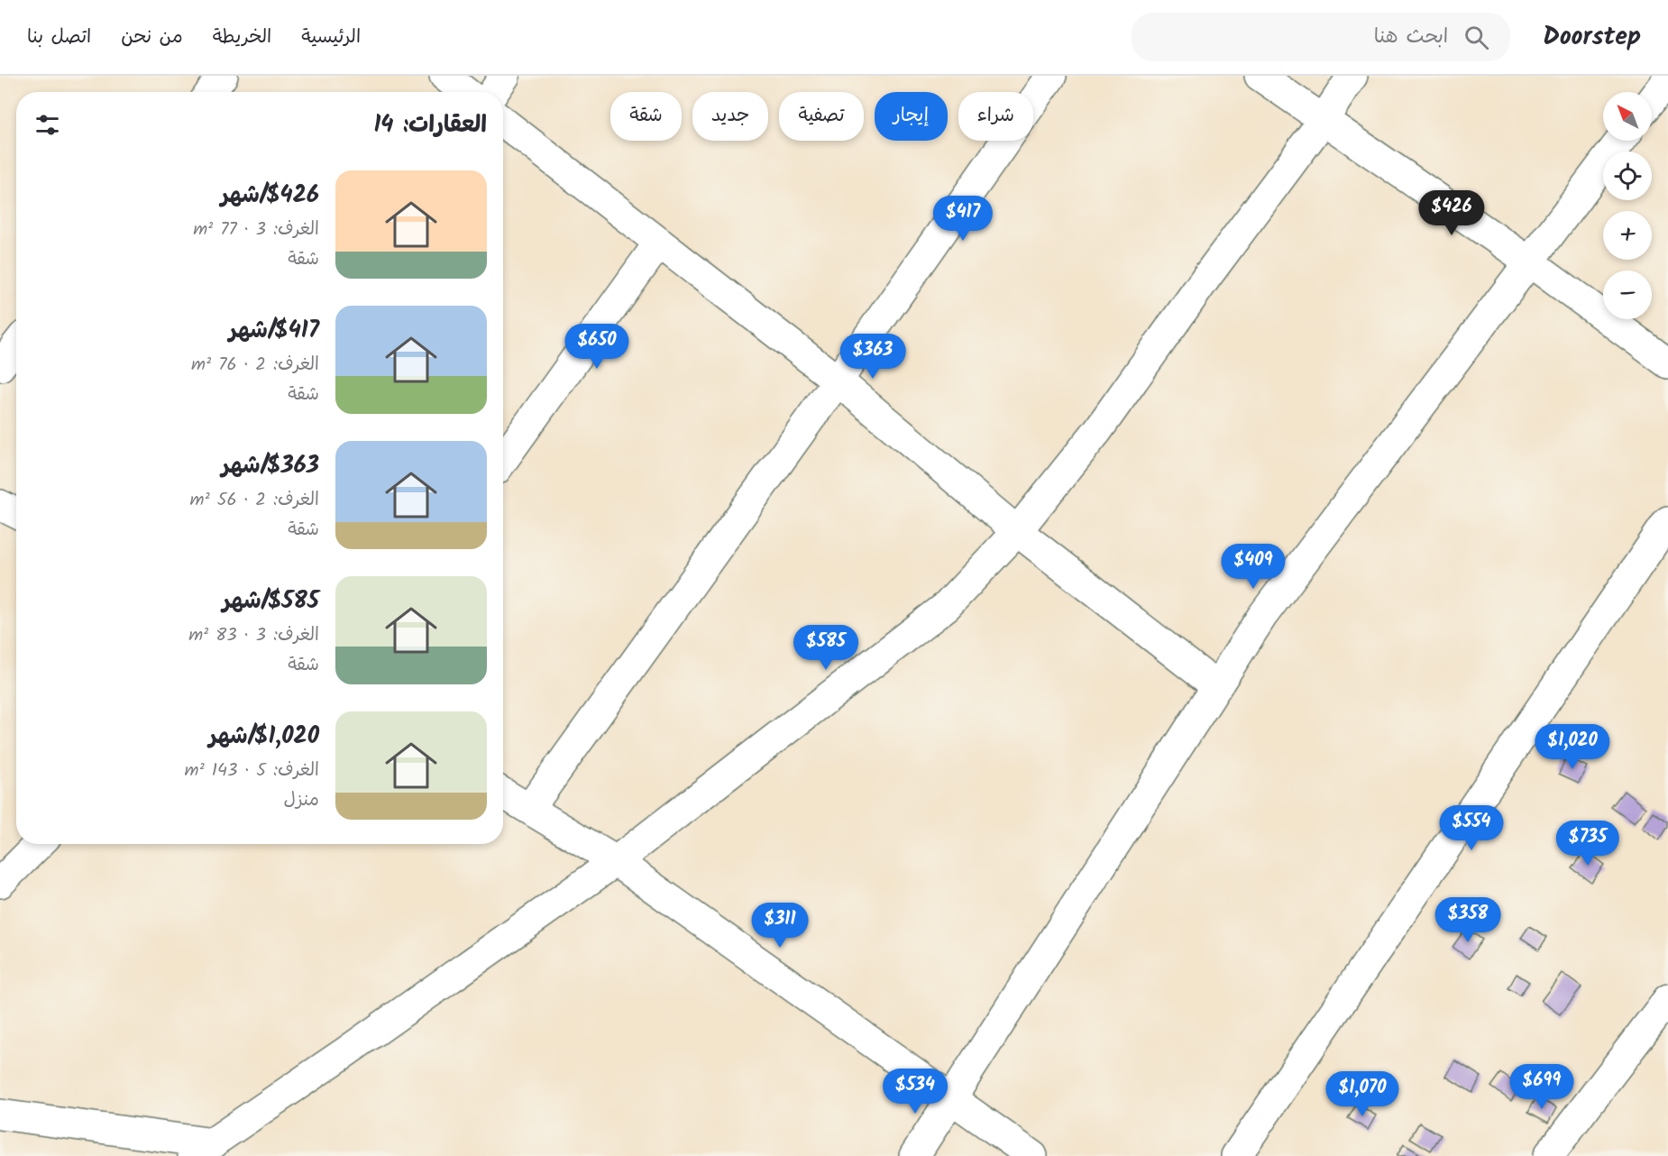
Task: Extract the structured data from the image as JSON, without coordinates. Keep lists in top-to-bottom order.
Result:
{
  "north": "top left",
  "page": {
    "header": "Doorstep",
    "search": "ابحث هنا",
    "nav": [
      "الرئيسية",
      "الخريطة",
      "من نحن",
      "اتصل بنا"
    ],
    "map_buttons": ["+", "−"],
    "chip": [
      "شراء",
      "إيجار",
      "تصفية",
      "جديد",
      "شقة"
    ],
    "heading": "العقارات: 14",
    "list": [
      {
        "name": "$426/شهر",
        "note": "الغرف: 3 · 77 m² · شقة"
      },
      {
        "name": "$417/شهر",
        "note": "الغرف: 2 · 76 m² · شقة"
      },
      {
        "name": "$363/شهر",
        "note": "الغرف: 2 · 56 m² · شقة"
      },
      {
        "name": "$585/شهر",
        "note": "الغرف: 3 · 83 m² · شقة"
      },
      {
        "name": "$1,020/شهر",
        "note": "الغرف: 5 · 143 m² · منزل"
      }
    ],
    "price": [
      "$426",
      "$417",
      "$650",
      "$363",
      "$409",
      "$585",
      "$1,020",
      "$554",
      "$735",
      "$358",
      "$311",
      "$699",
      "$534",
      "$1,070"
    ]
  }
}
